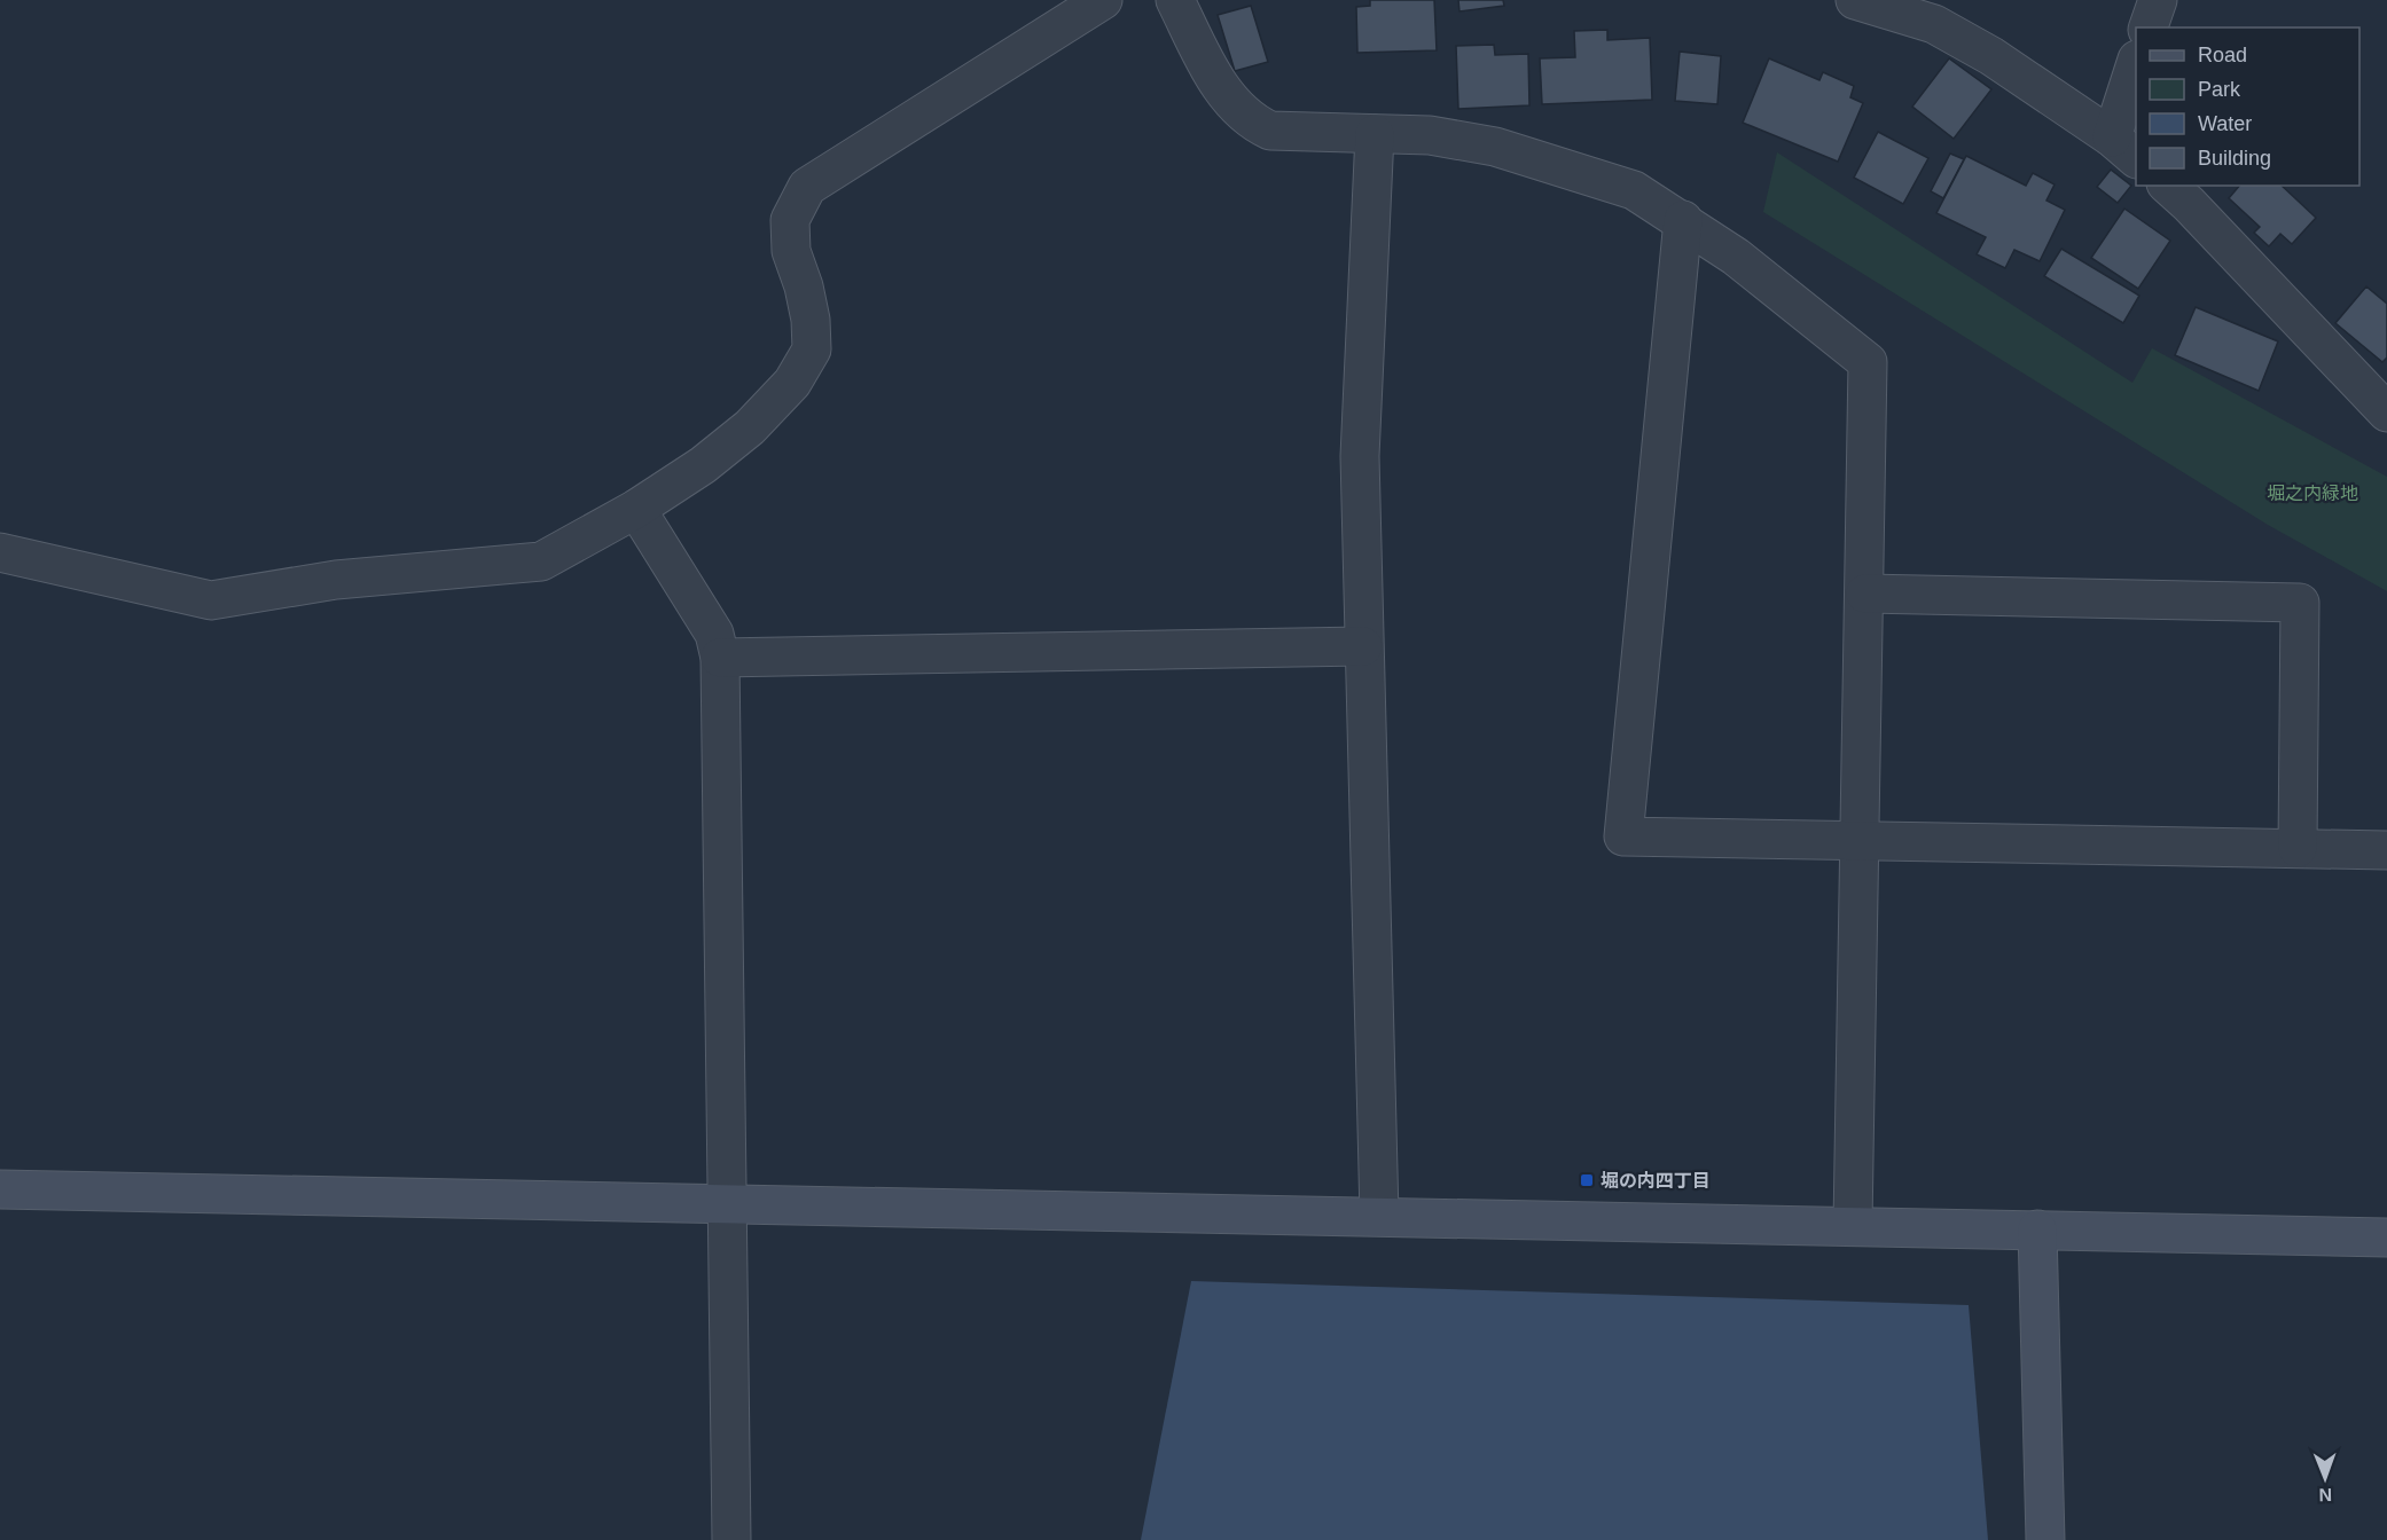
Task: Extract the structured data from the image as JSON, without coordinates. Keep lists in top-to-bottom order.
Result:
{
  "parks": ["堀之内緑地"],
  "places": {
    "transit": ["堀の内四丁目"]
  },
  "legend": [
    "Road",
    "Park",
    "Water",
    "Building"
  ],
  "north": "bottom"
}
